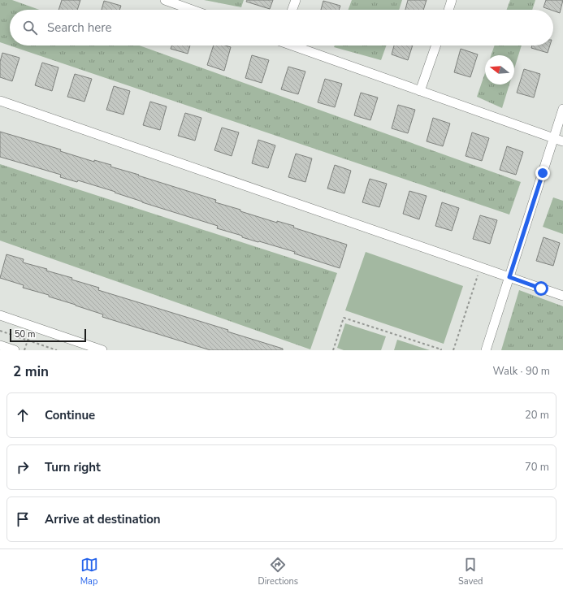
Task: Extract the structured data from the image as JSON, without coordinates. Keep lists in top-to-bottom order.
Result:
{
  "scale_bar": "50 m",
  "north": "left",
  "page": {
    "search": "Search here",
    "scale": "50 m",
    "heading": ["2 min", "Walk · 90 m"],
    "list": [
      ["Continue", "20 m"],
      ["Turn right", "70 m"],
      "Arrive at destination"
    ],
    "nav": ["Map", "Directions", "Saved"]
  }
}
